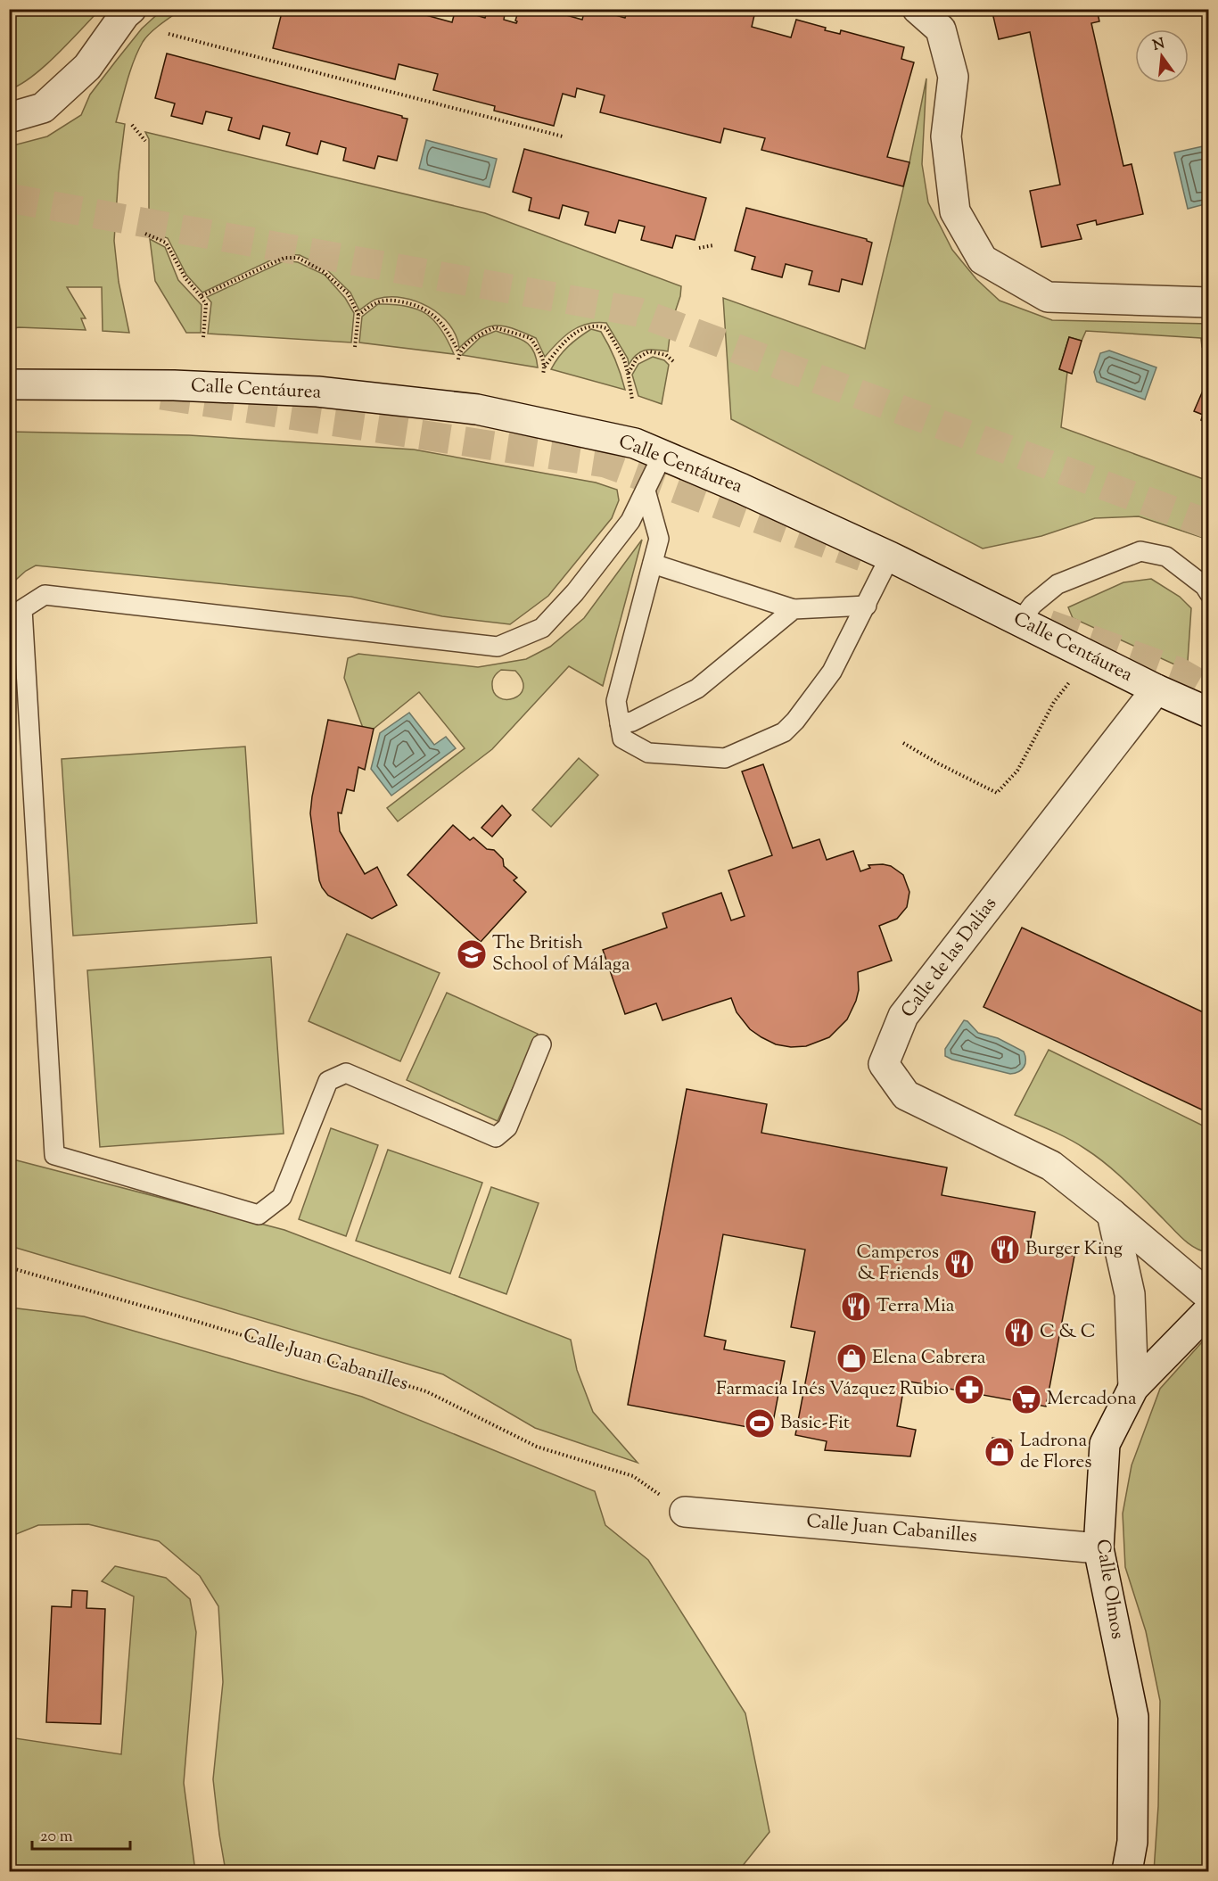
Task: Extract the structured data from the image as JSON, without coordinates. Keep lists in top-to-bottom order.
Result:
{
  "streets": {
    "street": [
      "Calle Centáurea",
      "Calle de las Dalias",
      "Calle Juan Cabanilles",
      "Calle Olmos"
    ]
  },
  "crossings": [
    ["Calle Centáurea", "Calle de las Dalias"],
    ["Calle Juan Cabanilles", "Calle Olmos"]
  ],
  "places": {
    "school or university": ["The British School of Málaga"],
    "restaurant": [
      "Burger King",
      "Camperos & Friends",
      "Terra Mia",
      "C & C"
    ],
    "shop": ["Elena Cabrera", "Ladrona de Flores"],
    "pharmacy": ["Farmacia Inés Vázquez Rubio"],
    "supermarket": ["Mercadona"],
    "sports": ["Basic-Fit"]
  },
  "scale_bar": "20 m",
  "north": "top"
}
